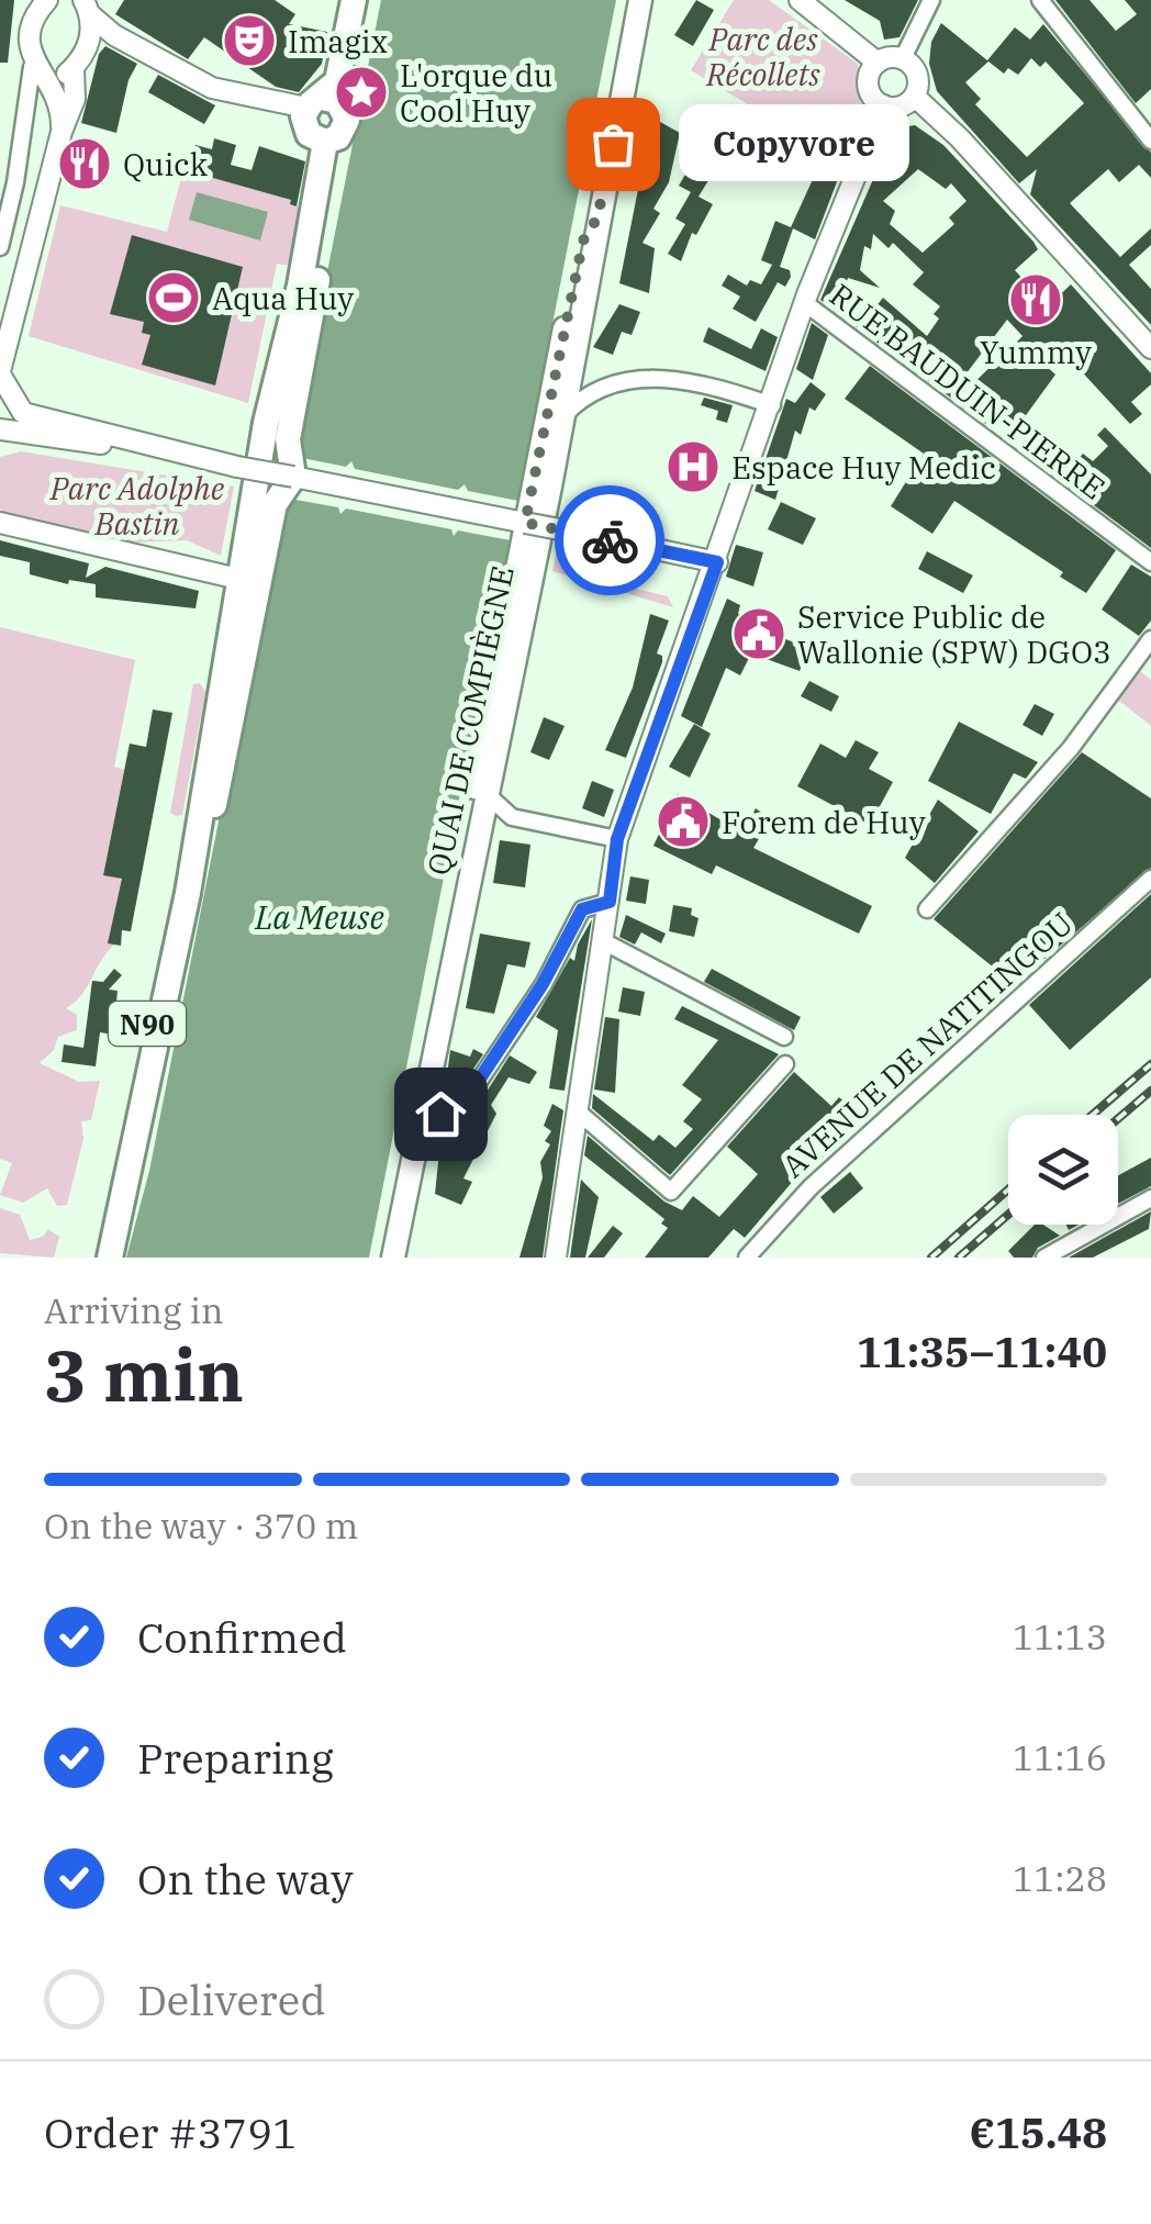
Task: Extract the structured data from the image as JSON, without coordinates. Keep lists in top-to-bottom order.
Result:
{
  "streets": {
    "main road": ["QUAI DE COMPIÈGNE", "N90"],
    "street": ["RUE BAUDUIN-PIERRE", "AVENUE DE NATITINGOU"]
  },
  "water": ["La Meuse"],
  "parks": ["Parc des Récollets", "Parc Adolphe Bastin"],
  "places": {
    "theatre": ["Imagix"],
    "place": ["L'orque du Cool Huy"],
    "other": ["Copyvore"],
    "restaurant": ["Quick", "Yummy"],
    "sports": ["Aqua Huy"],
    "hospital": ["Espace Huy Medic"],
    "public building": ["Service Public de Wallonie (SPW) DGO3", "Forem de Huy"]
  },
  "page": {
    "bubble": "Copyvore",
    "heading": ["3 min", "Arriving in", "11:35–11:40"],
    "panel": ["Order #3791", "€15.48"],
    "bar": "On the way · 370 m",
    "list": [
      ["Confirmed", "11:13"],
      ["Preparing", "11:16"],
      ["On the way", "11:28"],
      "Delivered"
    ]
  }
}
